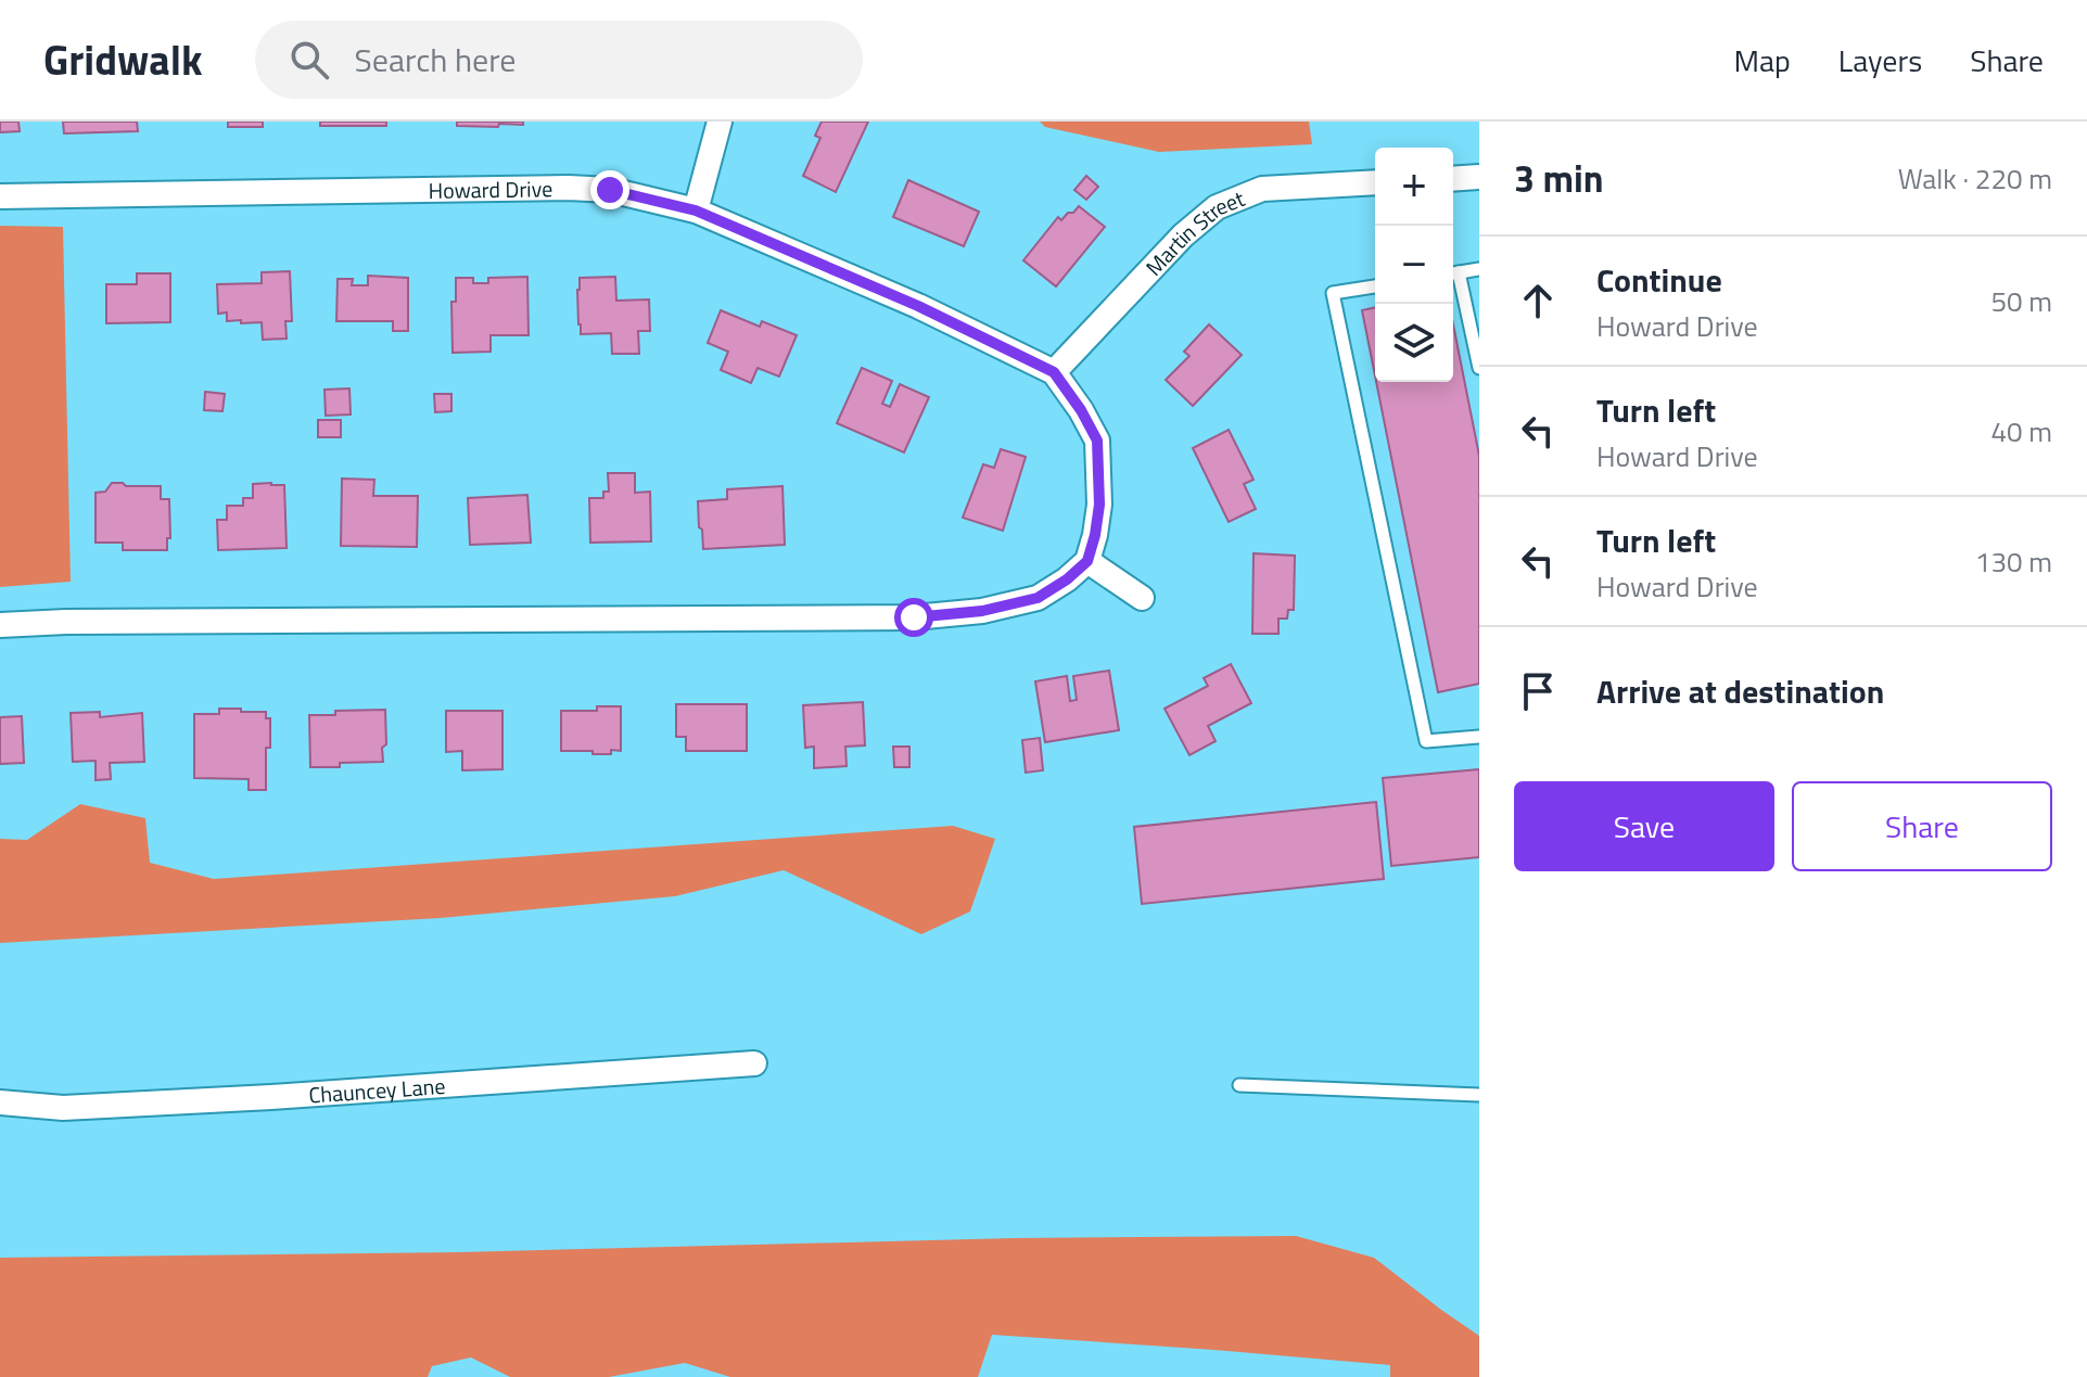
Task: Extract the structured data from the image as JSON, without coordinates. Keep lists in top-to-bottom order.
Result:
{
  "streets": {
    "street": ["Howard Drive", "Martin Street", "Chauncey Lane"]
  },
  "crossings": [
    ["Howard Drive", "Martin Street"]
  ],
  "page": {
    "header": "Gridwalk",
    "search": "Search here",
    "nav": ["Map", "Layers", "Share"],
    "heading": ["3 min", "Walk · 220 m"],
    "map_buttons": ["+", "−"],
    "list": [
      ["Continue", "Howard Drive", "50 m"],
      ["Turn left", "Howard Drive", "40 m"],
      ["Turn left", "Howard Drive", "130 m"],
      "Arrive at destination"
    ],
    "buttons": ["Save", "Share"]
  }
}
